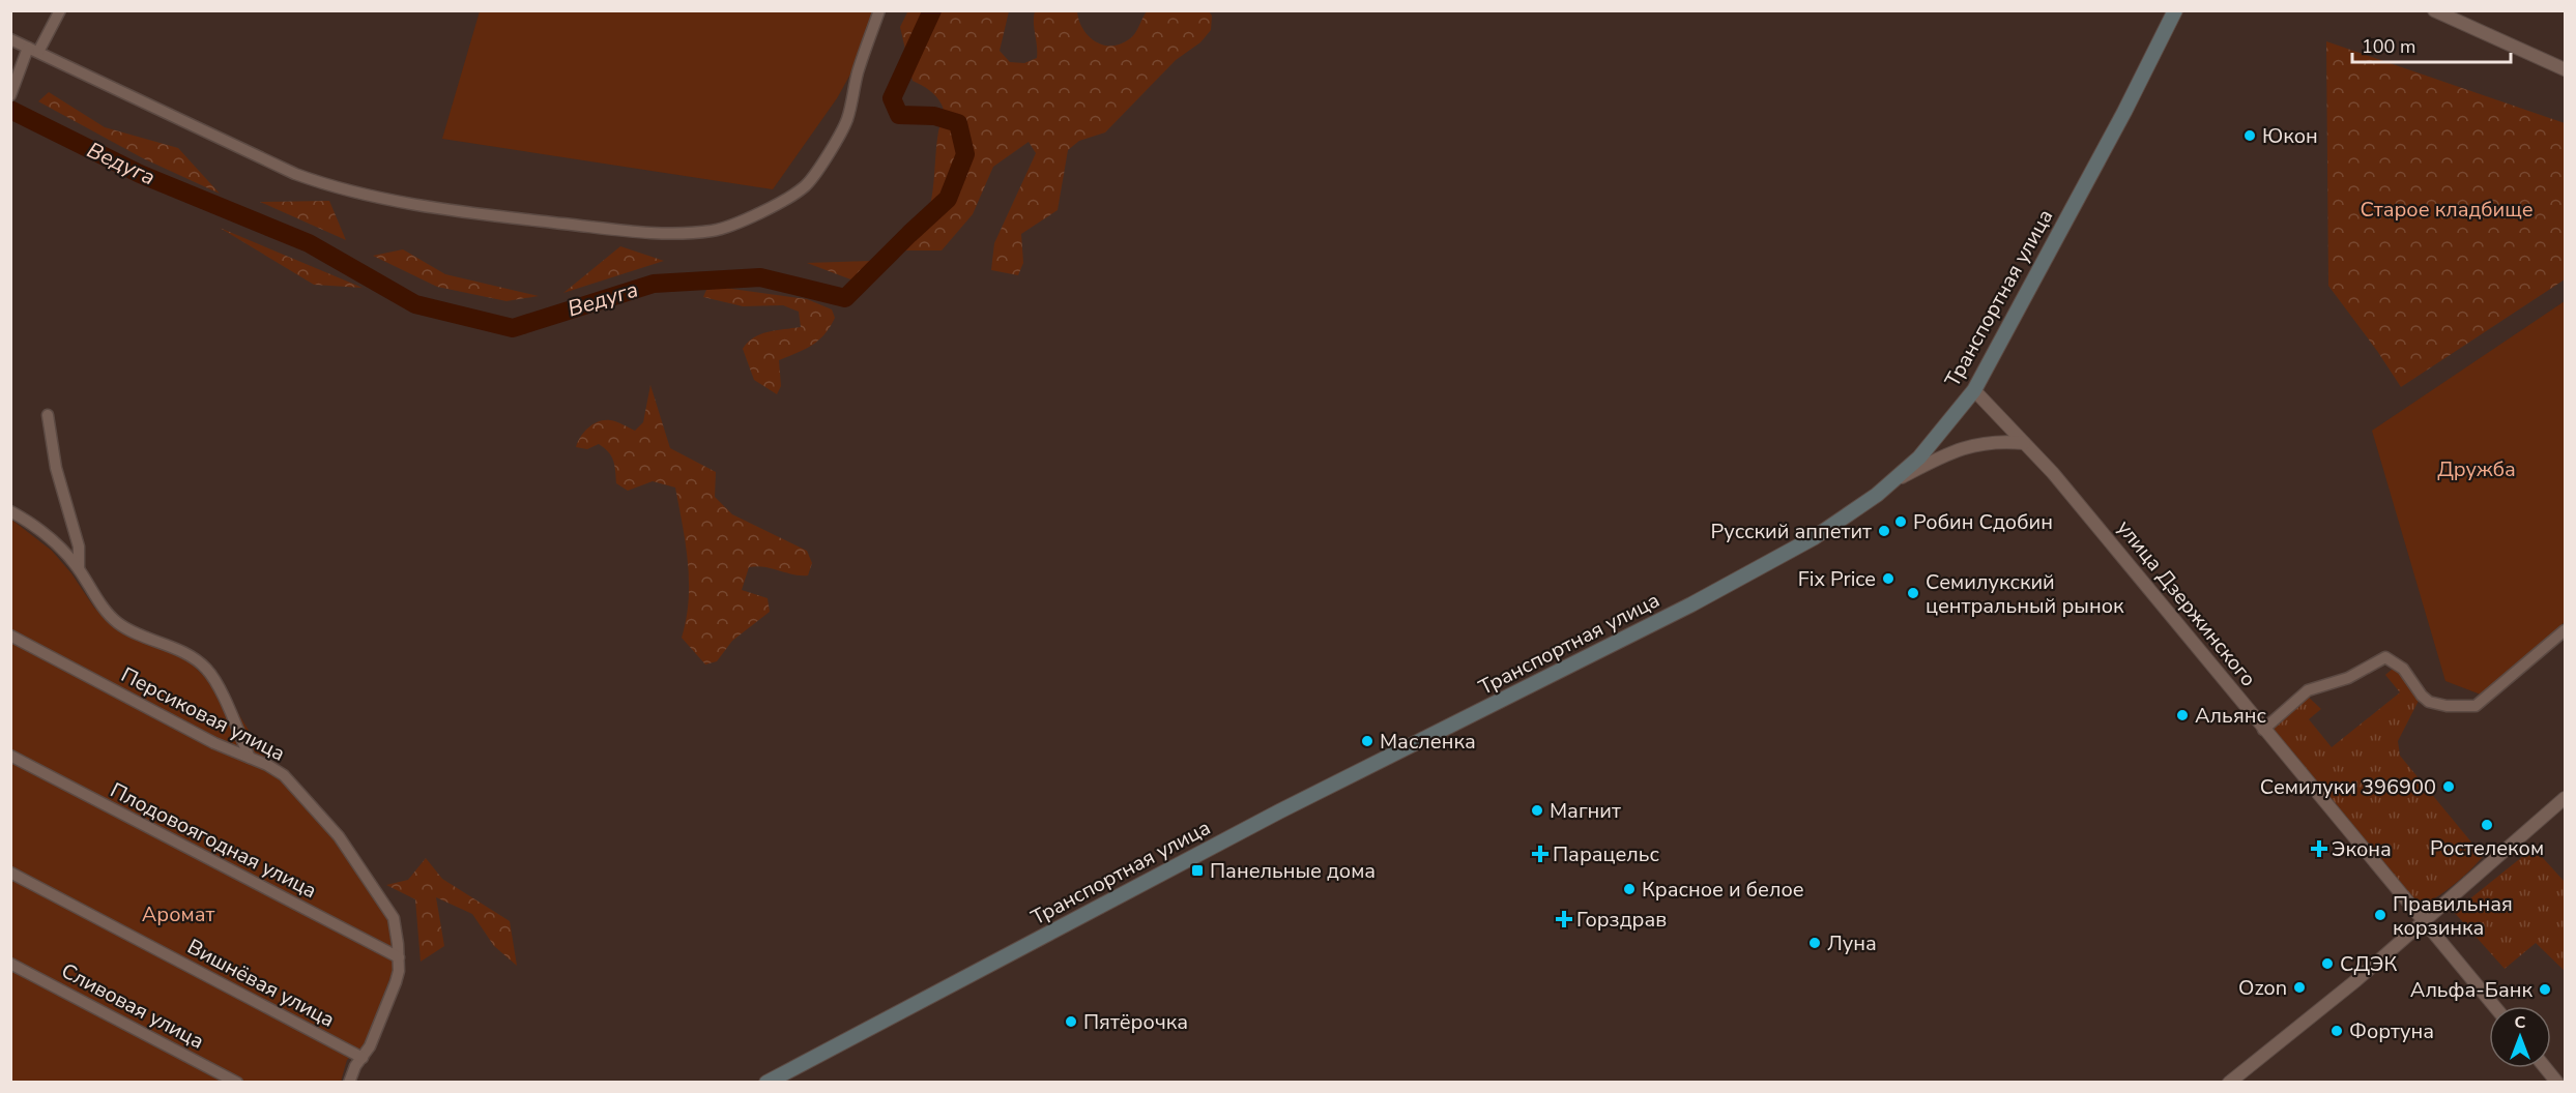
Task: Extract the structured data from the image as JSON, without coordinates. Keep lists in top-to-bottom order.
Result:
{
  "streets": {
    "main road": ["Транспортная улица"],
    "street": [
      "улица Дзержинского",
      "Персиковая улица",
      "Плодовоягодная улица",
      "Вишнёвая улица",
      "Сливовая улица"
    ]
  },
  "crossings": [
    ["Транспортная улица", "улица Дзержинского"],
    ["Персиковая улица", "Плодовоягодная улица"],
    ["Персиковая улица", "Вишнёвая улица"]
  ],
  "water": ["Ведуга"],
  "parks": ["Старое кладбище", "Дружба", "Аромат"],
  "places": {
    "other": [
      "Юкон",
      "Робин Сдобин",
      "Русский аппетит",
      "Fix Price",
      "Семилукский центральный рынок",
      "Альянс",
      "Масленка",
      "Семилуки 396900",
      "Магнит",
      "Ростелеком",
      "Красное и белое",
      "Правильная корзинка",
      "Луна",
      "СДЭК",
      "Ozon",
      "Альфа-Банк",
      "Пятёрочка",
      "Фортуна"
    ],
    "health": ["Экона", "Парацельс", "Горздрав"],
    "transit": ["Панельные дома"]
  },
  "scale_bar": "100 m",
  "north": "top"
}
